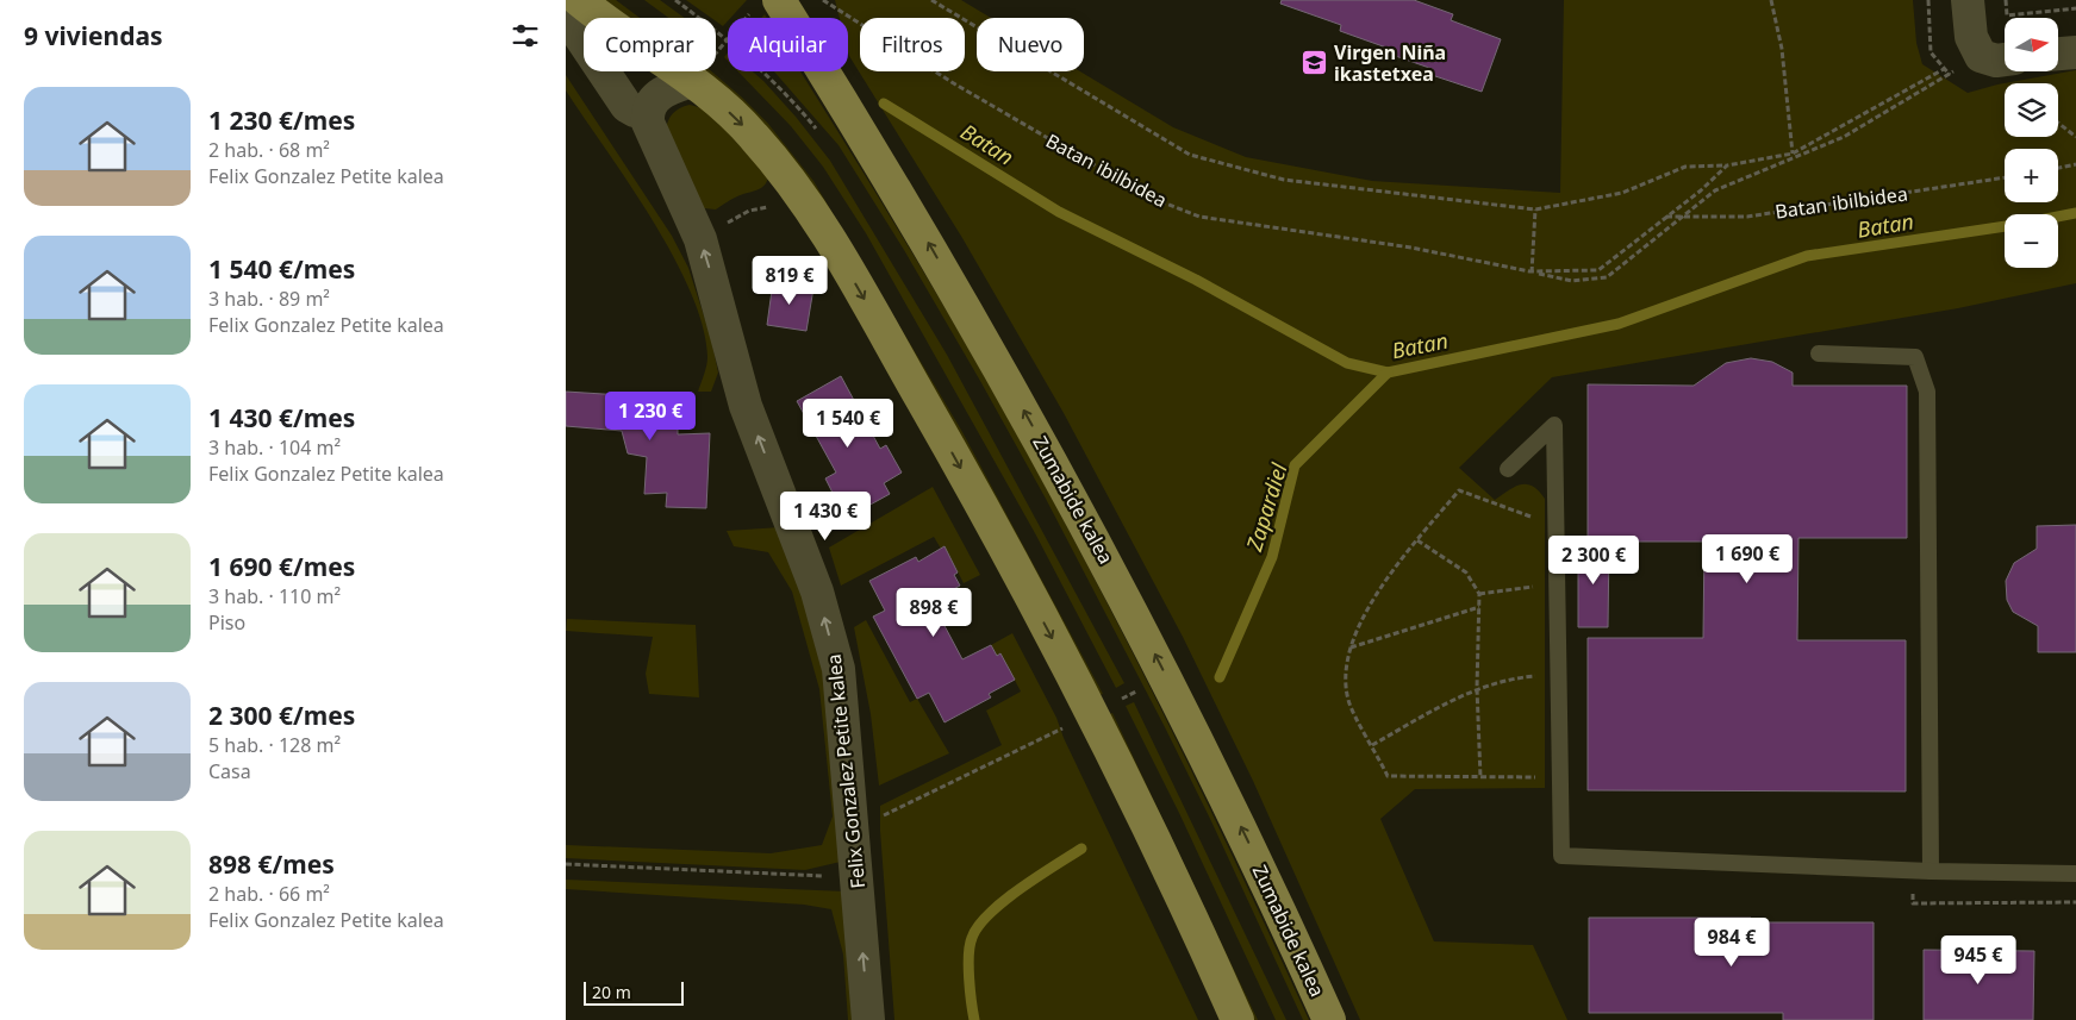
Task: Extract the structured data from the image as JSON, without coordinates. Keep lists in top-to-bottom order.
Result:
{
  "streets": {
    "main road": ["Zumabide kalea"],
    "street": ["Felix Gonzalez Petite kalea"],
    "path": ["Batan ibilbidea"]
  },
  "one_way": ["Felix Gonzalez Petite kalea"],
  "water": ["Batan", "Zapardiel"],
  "places": {
    "school or university": ["Virgen Niña ikastetxea"]
  },
  "scale_bar": "20 m",
  "north": "right",
  "page": {
    "heading": "9 viviendas",
    "map_buttons": ["+", "−"],
    "chip": [
      "Comprar",
      "Alquilar",
      "Filtros",
      "Nuevo"
    ],
    "list": [
      {
        "name": "1 230 €/mes",
        "note": "2 hab. · 68 m² · Felix Gonzalez Petite kalea"
      },
      {
        "name": "1 540 €/mes",
        "note": "3 hab. · 89 m² · Felix Gonzalez Petite kalea"
      },
      {
        "name": "1 430 €/mes",
        "note": "3 hab. · 104 m² · Felix Gonzalez Petite kalea"
      },
      {
        "name": "1 690 €/mes",
        "note": "3 hab. · 110 m² · Piso"
      },
      {
        "name": "2 300 €/mes",
        "note": "5 hab. · 128 m² · Casa"
      },
      {
        "name": "898 €/mes",
        "note": "2 hab. · 66 m² · Felix Gonzalez Petite kalea"
      }
    ],
    "price": [
      "819 €",
      "1 230 €",
      "1 540 €",
      "1 430 €",
      "1 690 €",
      "2 300 €",
      "898 €",
      "984 €",
      "945 €"
    ],
    "scale": "20 m"
  }
}
